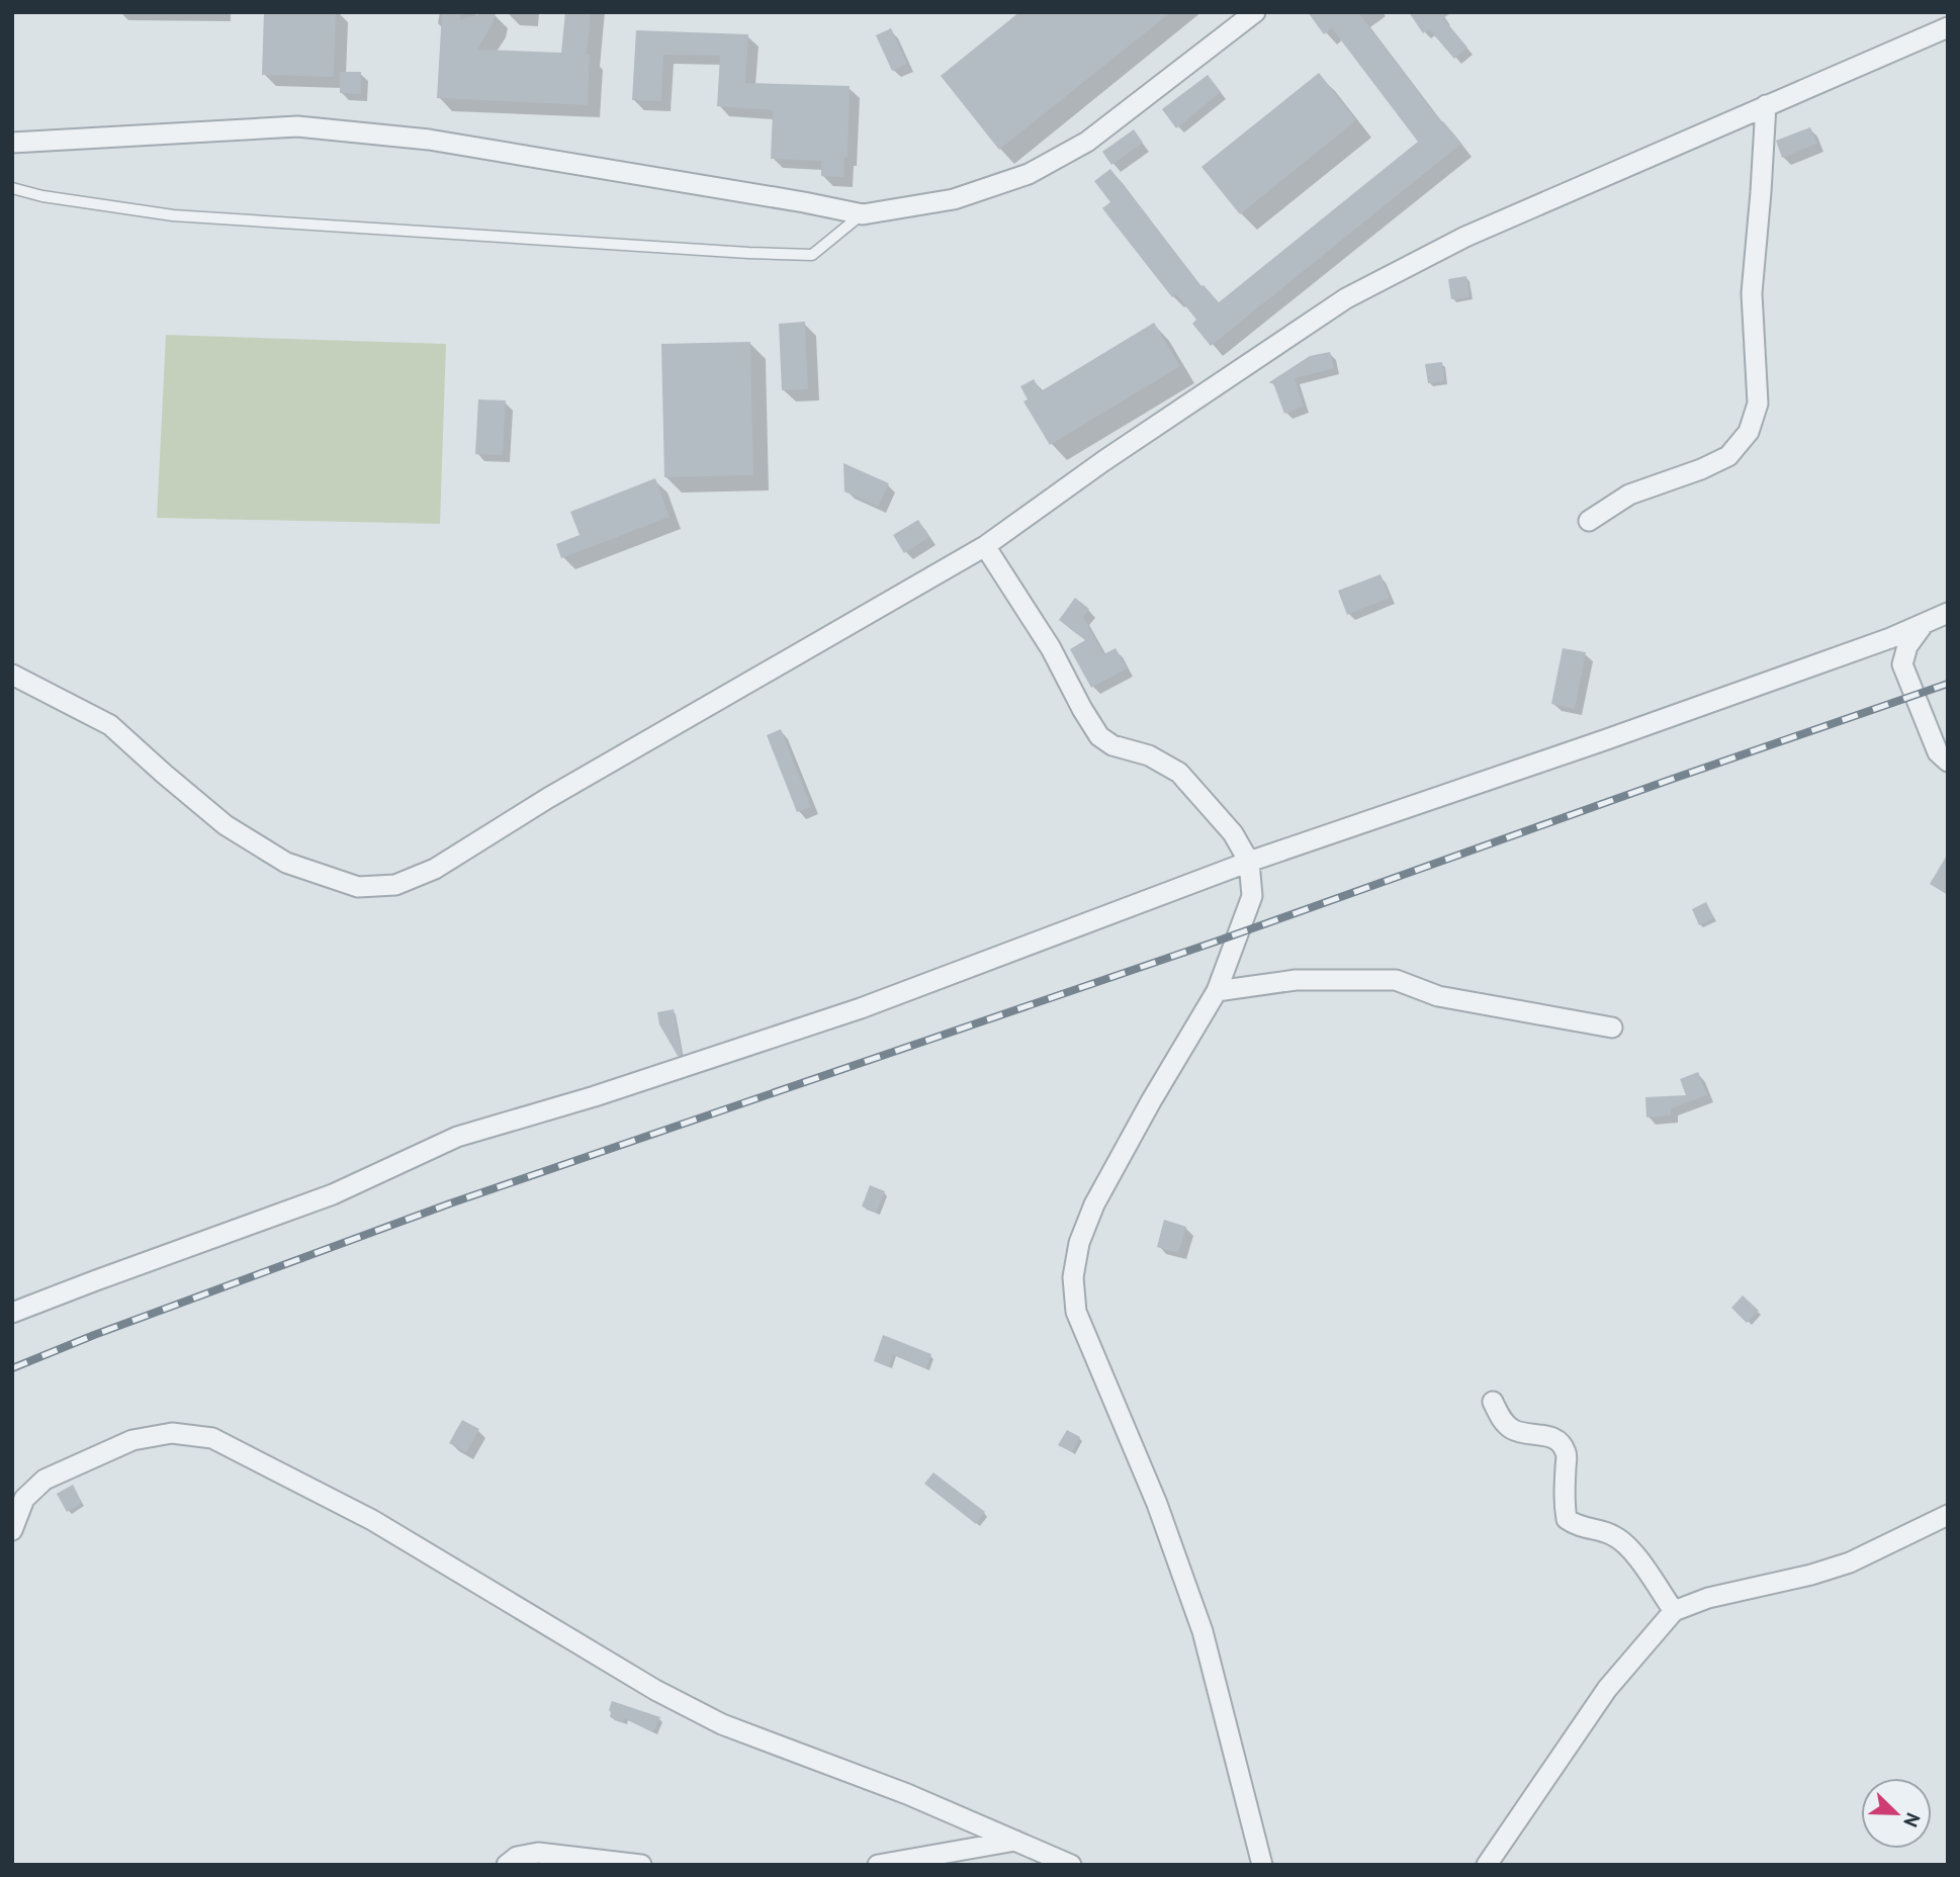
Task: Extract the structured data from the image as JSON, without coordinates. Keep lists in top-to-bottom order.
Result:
{
  "north": "bottom right"
}
